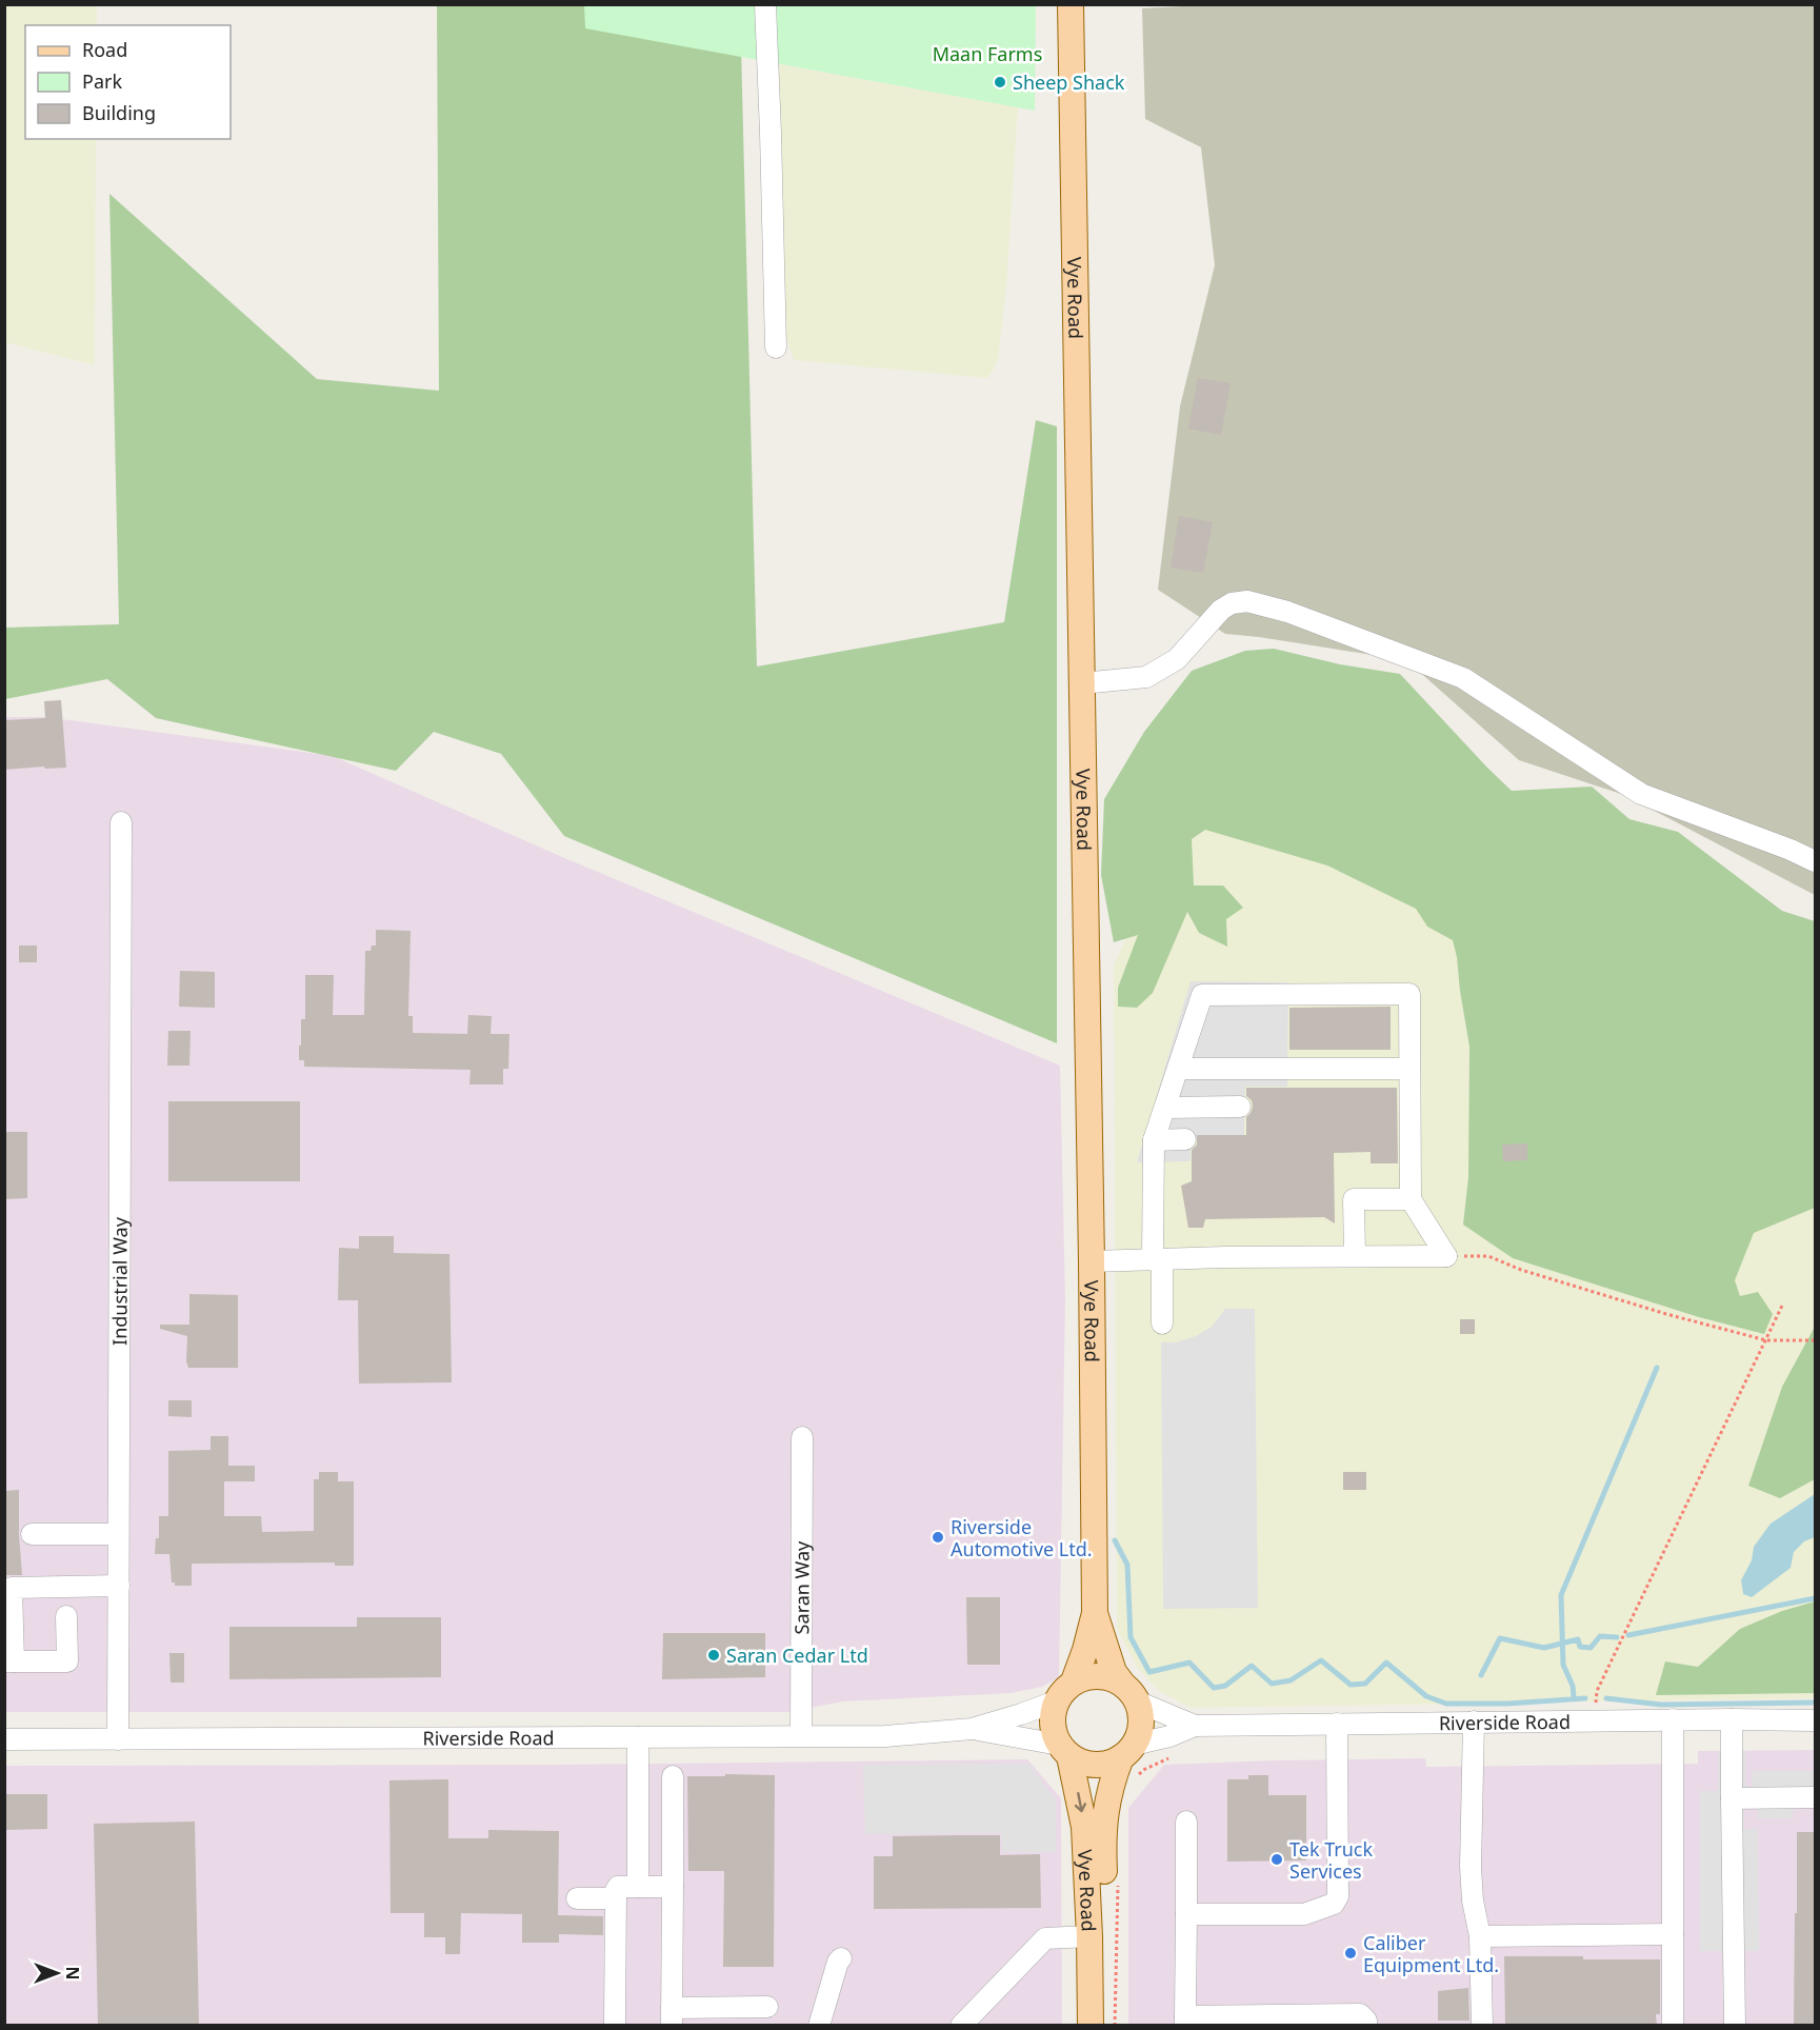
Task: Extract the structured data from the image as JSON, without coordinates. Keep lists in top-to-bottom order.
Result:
{
  "streets": {
    "main road": ["Vye Road"],
    "street": ["Industrial Way", "Saran Way", "Riverside Road"]
  },
  "crossings": [
    ["Vye Road", "Riverside Road"],
    ["Industrial Way", "Riverside Road"],
    ["Saran Way", "Riverside Road"]
  ],
  "parks": ["Maan Farms"],
  "places": [
    "Sheep Shack",
    "Riverside Automotive Ltd.",
    "Saran Cedar Ltd",
    "Tek Truck Services",
    "Caliber Equipment Ltd."
  ],
  "legend": ["Road", "Park", "Building"],
  "north": "right"
}
